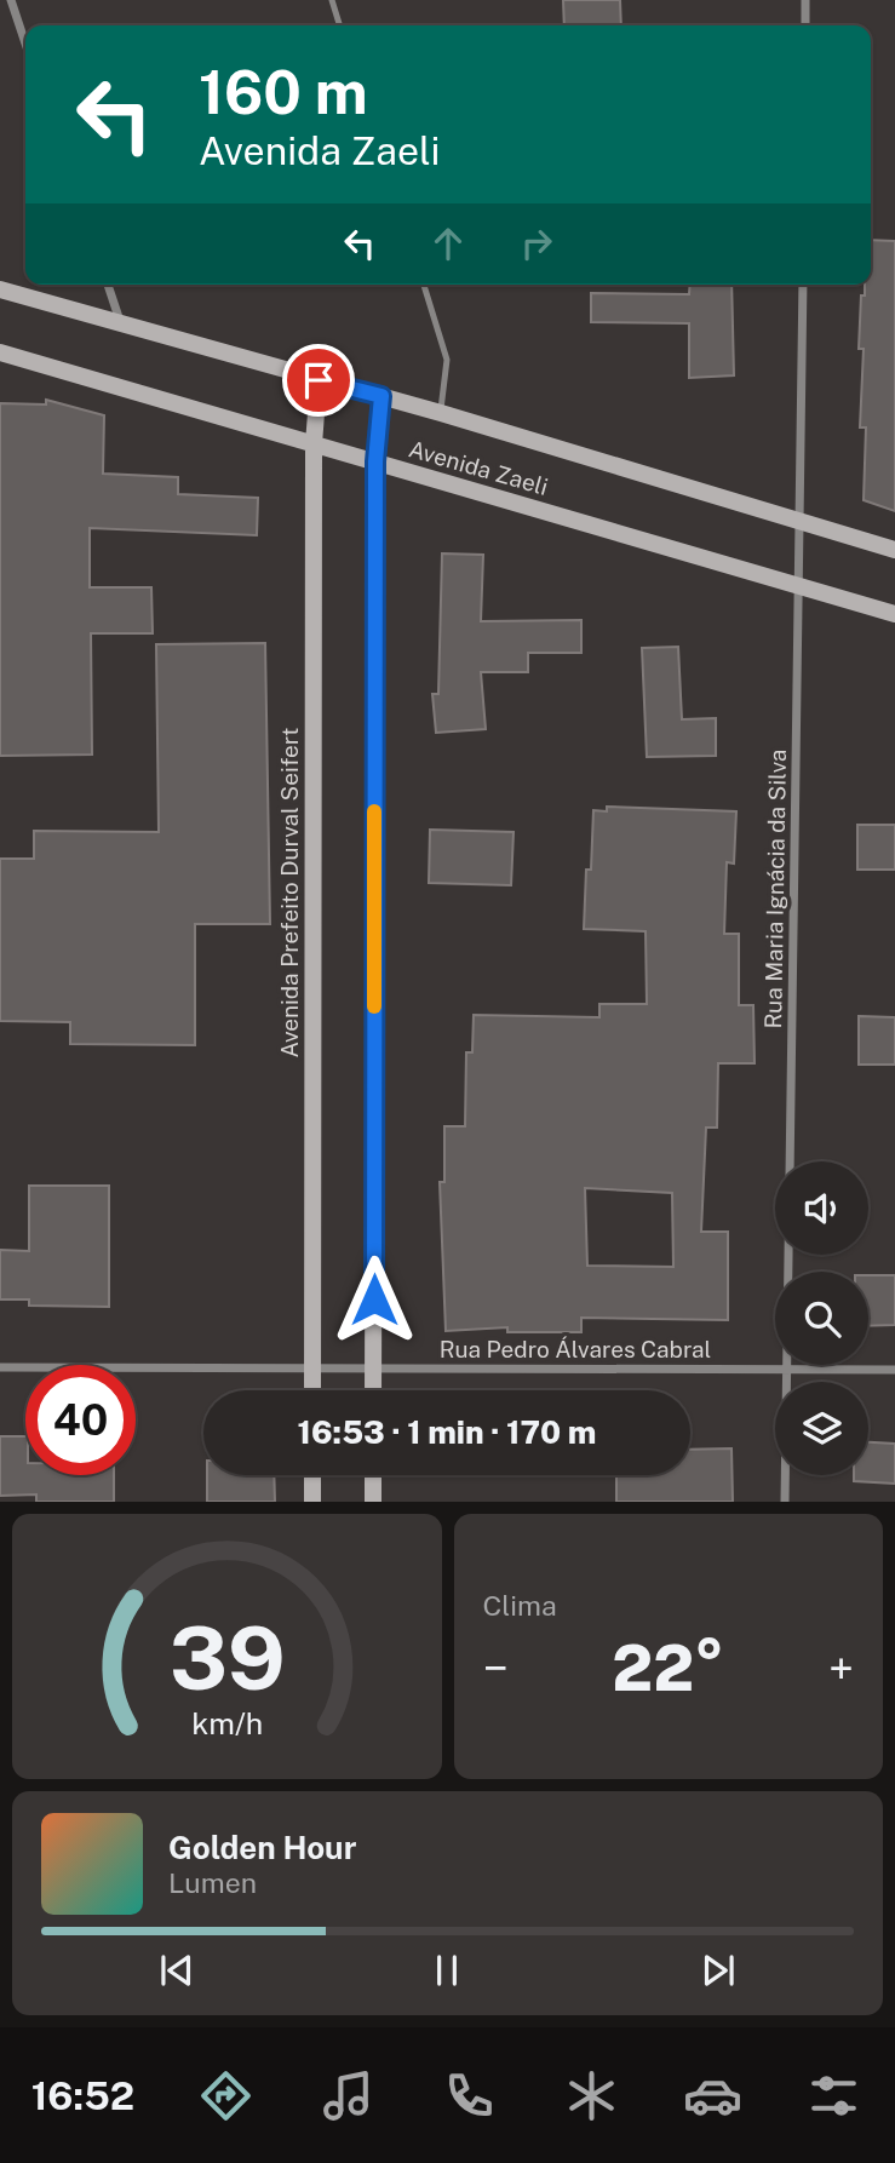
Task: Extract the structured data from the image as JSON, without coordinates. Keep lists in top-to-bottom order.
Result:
{
  "streets": {
    "street": [
      "Avenida Zaeli",
      "Rua Maria Ignácia da Silva",
      "Avenida Prefeito Durval Seifert",
      "Rua Pedro Álvares Cabral"
    ]
  },
  "crossings": [
    ["Avenida Zaeli", "Rua Maria Ignácia da Silva"],
    ["Avenida Zaeli", "Avenida Prefeito Durval Seifert"],
    ["Rua Maria Ignácia da Silva", "Rua Pedro Álvares Cabral"],
    ["Avenida Prefeito Durval Seifert", "Rua Pedro Álvares Cabral"]
  ],
  "page": {
    "turn": ["160 m", "Avenida Zaeli"],
    "limit": "40",
    "trip": "16:53 · 1 min · 170 m",
    "tile": "Clima",
    "heat": ["−", "22°", "+"],
    "song": ["Golden Hour", "Lumen"],
    "tabs": "16:52",
    "gauge": ["39", "km/h"]
  }
}
